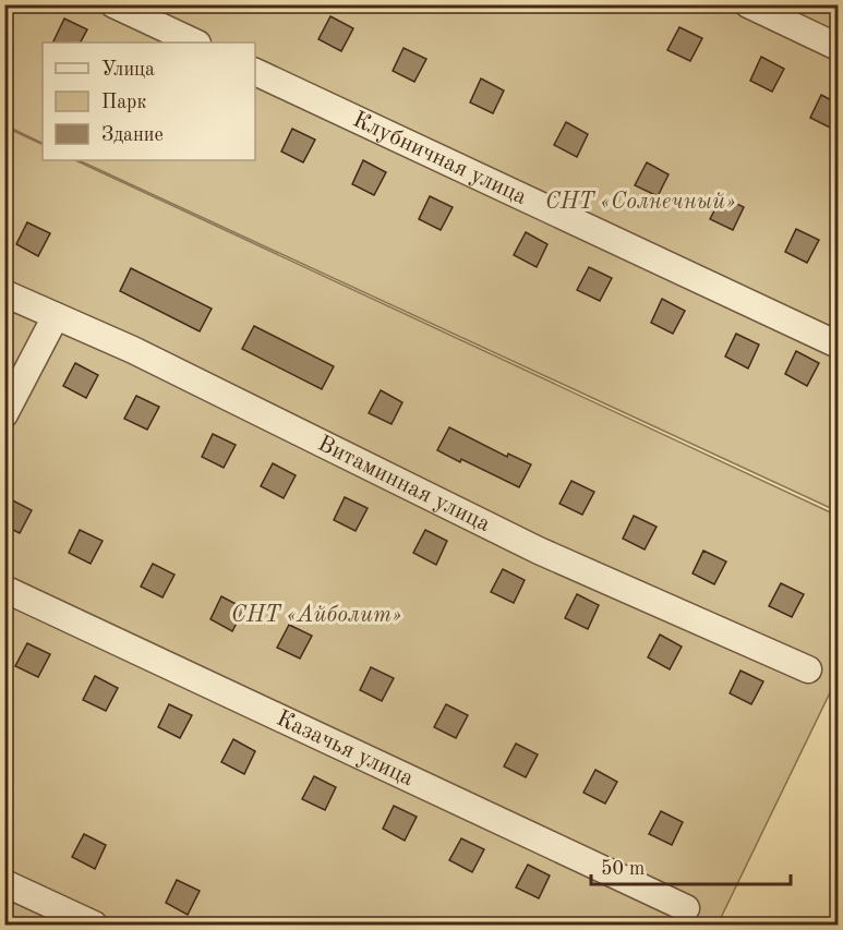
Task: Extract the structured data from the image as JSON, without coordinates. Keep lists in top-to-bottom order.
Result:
{
  "streets": {
    "street": ["Клубничная улица", "Витаминная улица", "Казачья улица"]
  },
  "parks": ["СНТ «Солнечный»", "СНТ «Айболит»"],
  "legend": ["Улица", "Парк", "Здание"],
  "scale_bar": "50 m"
}
